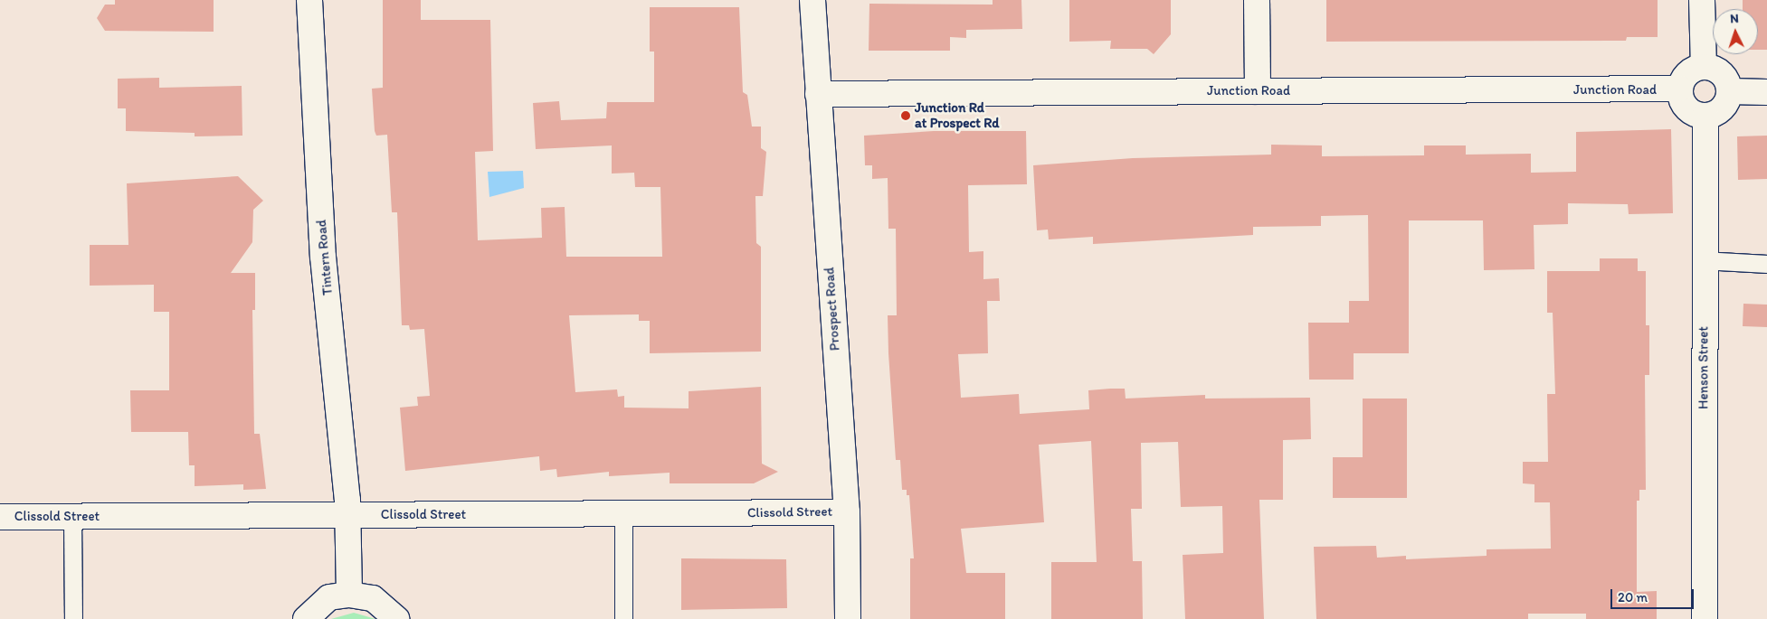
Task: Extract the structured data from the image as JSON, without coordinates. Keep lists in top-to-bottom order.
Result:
{
  "streets": {
    "street": [
      "Junction Road",
      "Tintern Road",
      "Prospect Road",
      "Henson Street",
      "Clissold Street"
    ]
  },
  "crossings": [
    ["Junction Road", "Prospect Road"],
    ["Junction Road", "Henson Street"],
    ["Tintern Road", "Clissold Street"],
    ["Prospect Road", "Clissold Street"]
  ],
  "places": ["Junction Rd at Prospect Rd"],
  "scale_bar": "20 m",
  "north": "top"
}
